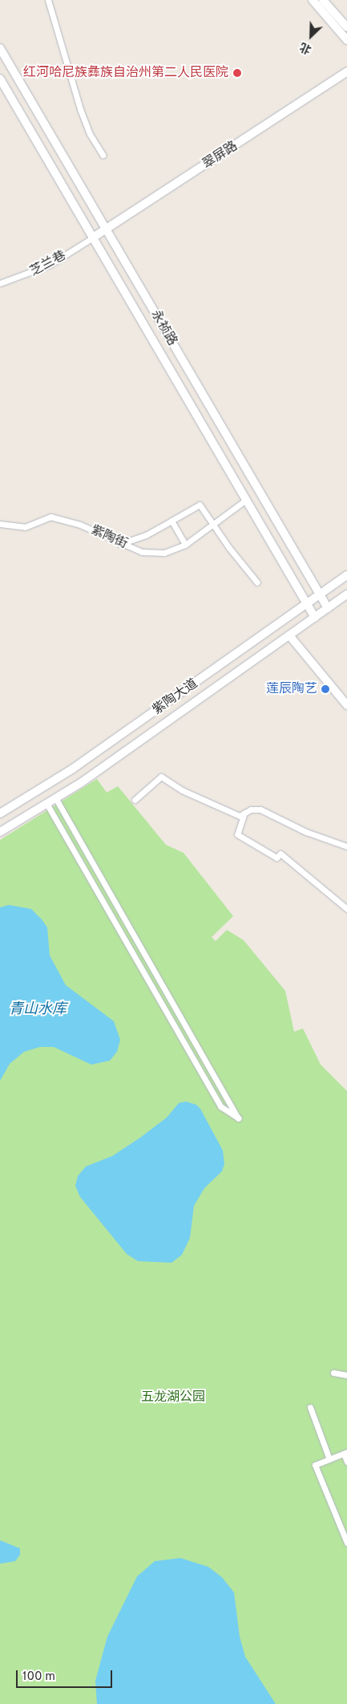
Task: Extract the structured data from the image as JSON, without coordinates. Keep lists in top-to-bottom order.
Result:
{
  "streets": {
    "main road": ["翠屏路", "永祯路", "紫陶大道"],
    "street": ["芝兰巷", "紫陶街"]
  },
  "crossings": [
    ["翠屏路", "芝兰巷"],
    ["翠屏路", "永祯路"],
    ["芝兰巷", "永祯路"],
    ["永祯路", "紫陶街"],
    ["永祯路", "紫陶大道"]
  ],
  "water": ["青山水库"],
  "parks": ["五龙湖公园"],
  "places": ["红河哈尼族彝族自治州第二人民医院", "莲辰陶艺"],
  "scale_bar": "100 m",
  "north": "bottom left"
}
